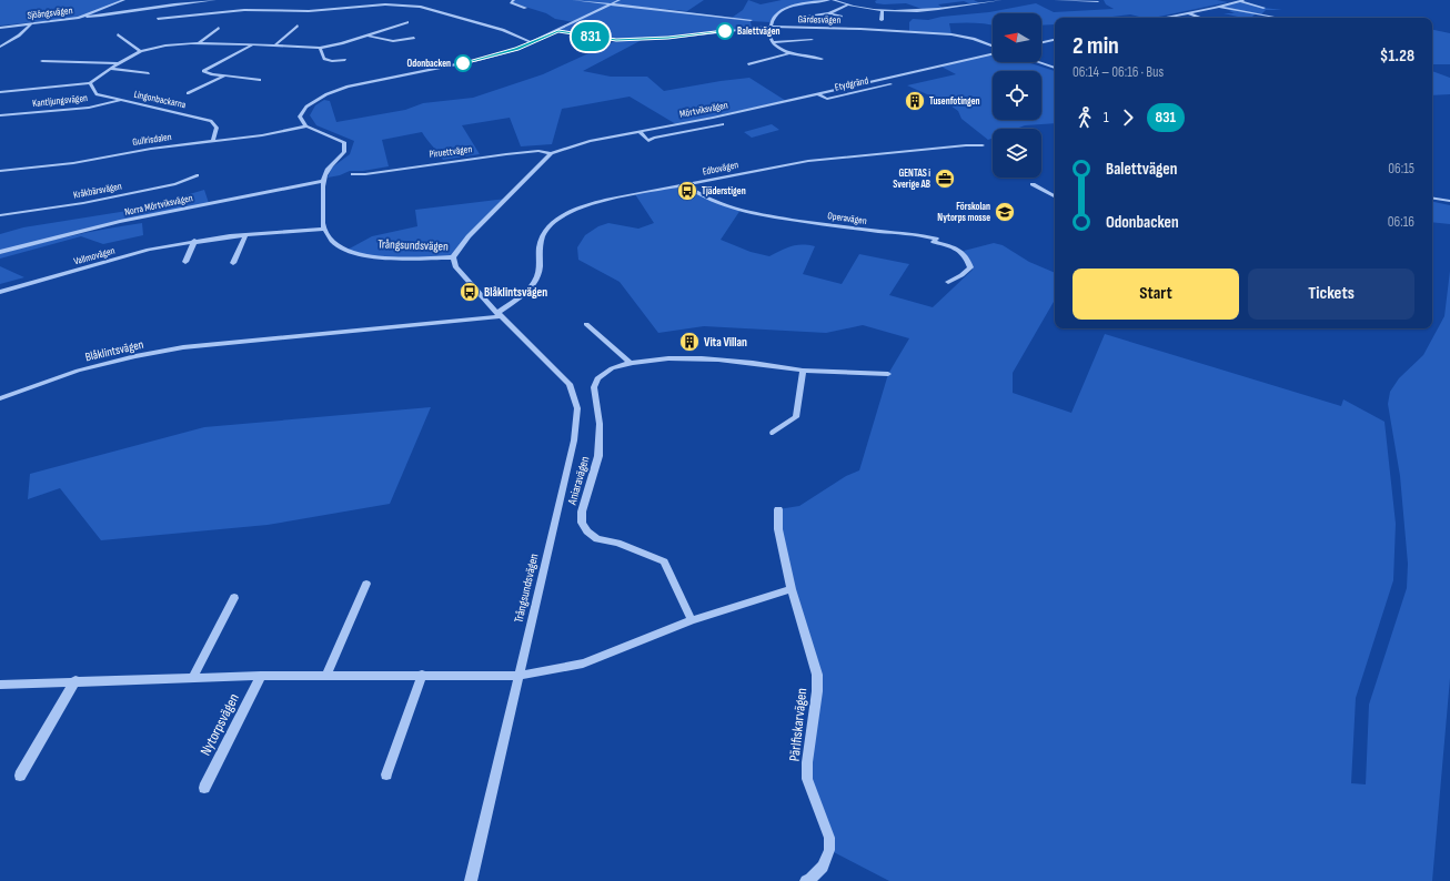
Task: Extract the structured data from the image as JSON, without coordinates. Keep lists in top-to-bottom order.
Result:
{
  "streets": {
    "street": [
      "Sjöängsvägen",
      "Gärdesvägen",
      "Etydgränd",
      "Lingonbackarna",
      "Kantljungsvägen",
      "Mörtviksvägen",
      "Gullrisdalen",
      "Piruettvägen",
      "Edbovägen",
      "Kråkbärsvägen",
      "Norra Mörtviksvägen",
      "Operavägen",
      "Trångsundsvägen",
      "Vallmovägen",
      "Blåklintsvägen",
      "Aniaravägen",
      "Nytorpsvägen",
      "Pärlfiskarvägen"
    ]
  },
  "crossings": [
    ["Etydgränd", "Mörtviksvägen"],
    ["Lingonbackarna", "Kantljungsvägen"],
    ["Lingonbackarna", "Gullrisdalen"],
    ["Mörtviksvägen", "Piruettvägen"],
    ["Mörtviksvägen", "Trångsundsvägen"],
    ["Edbovägen", "Operavägen"],
    ["Edbovägen", "Trångsundsvägen"],
    ["Edbovägen", "Blåklintsvägen"],
    ["Trångsundsvägen", "Vallmovägen"],
    ["Trångsundsvägen", "Blåklintsvägen"],
    ["Trångsundsvägen", "Nytorpsvägen"]
  ],
  "places": {
    "other": ["Balettvägen", "Odonbacken"],
    "building": ["Tusenfotingen", "Vita Villan"],
    "office": ["GENTAS i Sverige AB"],
    "bus stop": ["Tjäderstigen", "Blåklintsvägen"],
    "school or university": ["Förskolan Nytorps mosse"]
  },
  "lines": ["bus line 831"],
  "north": "left",
  "page": {
    "on_map": "831",
    "heading": ["2 min", "06:14 – 06:16 · Bus", "$1.28"],
    "legs": ["1", "831"],
    "list": [
      {
        "name": "Balettvägen",
        "value": "06:15"
      },
      {
        "name": "Odonbacken",
        "value": "06:16"
      }
    ],
    "buttons": ["Start", "Tickets"]
  }
}
